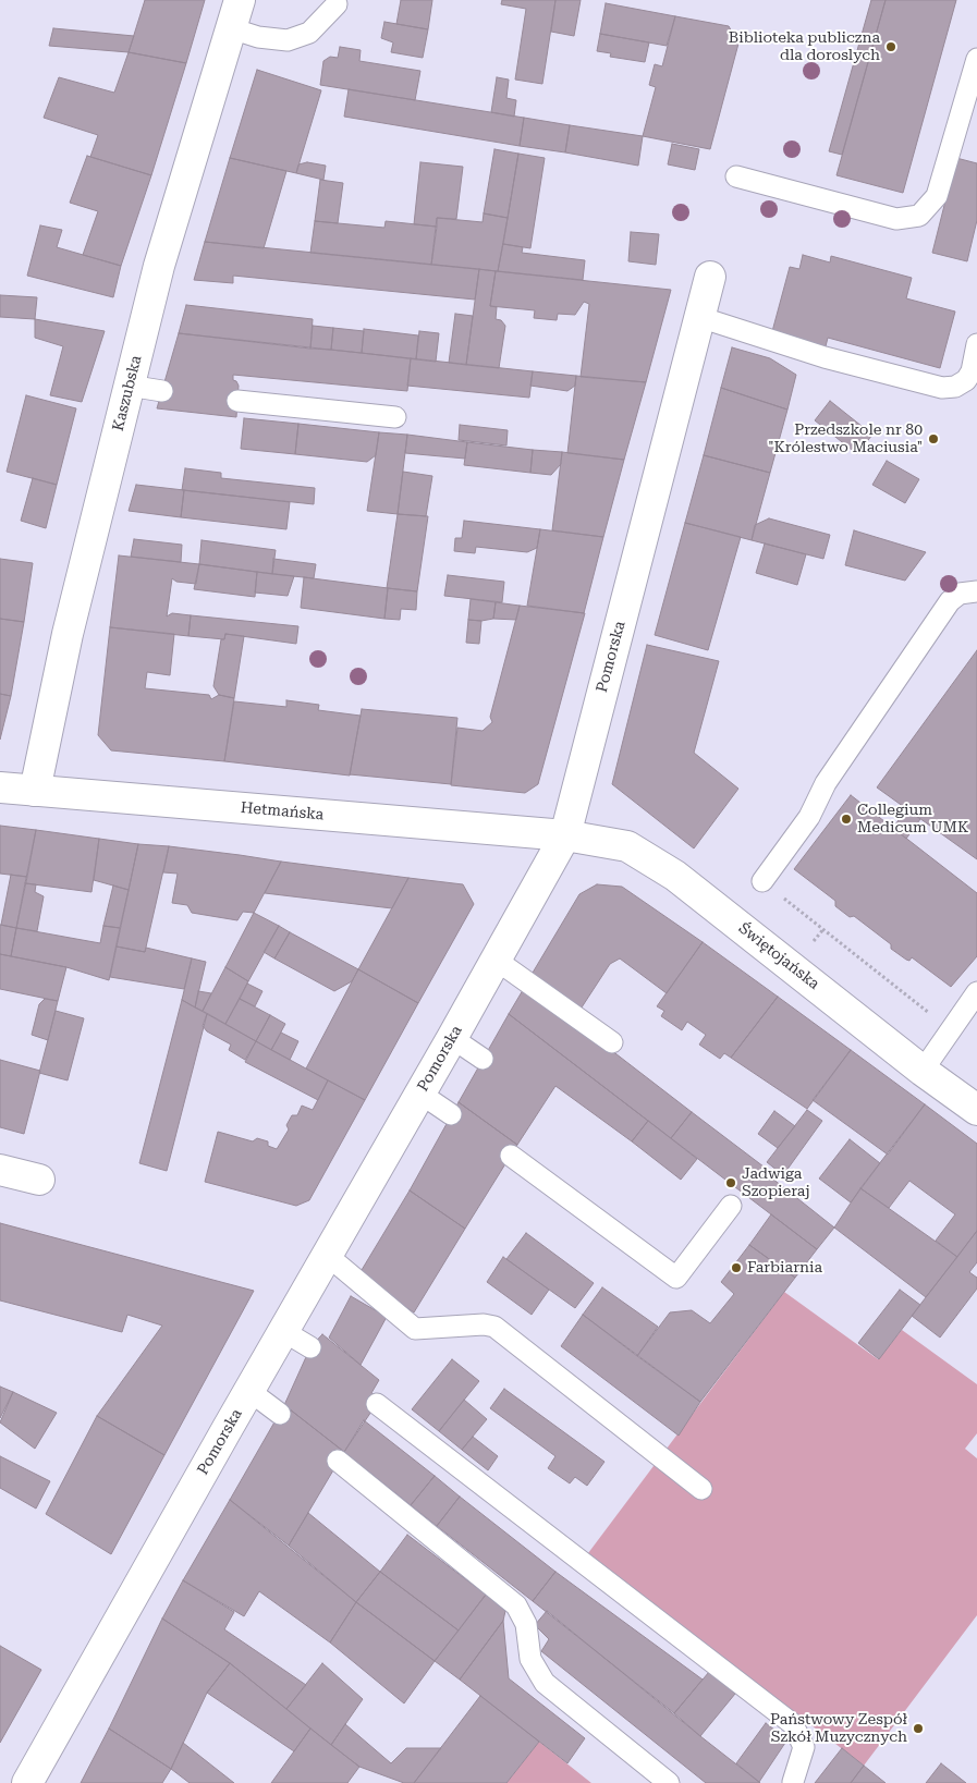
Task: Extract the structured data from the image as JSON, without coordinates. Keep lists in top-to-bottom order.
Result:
{
  "streets": {
    "street": [
      "Kaszubska",
      "Pomorska",
      "Hetmańska",
      "Świętojańska"
    ]
  },
  "crossings": [
    ["Kaszubska", "Hetmańska"],
    ["Pomorska", "Hetmańska"],
    ["Pomorska", "Świętojańska"],
    ["Hetmańska", "Świętojańska"]
  ],
  "places": [
    "Biblioteka publiczna dla doroslych",
    "Przedszkole nr 80 \"Królestwo Maciusia\"",
    "Collegium Medicum UMK",
    "Jadwiga Szopieraj",
    "Farbiarnia",
    "Państwowy Zespół Szkół Muzycznych"
  ]
}
